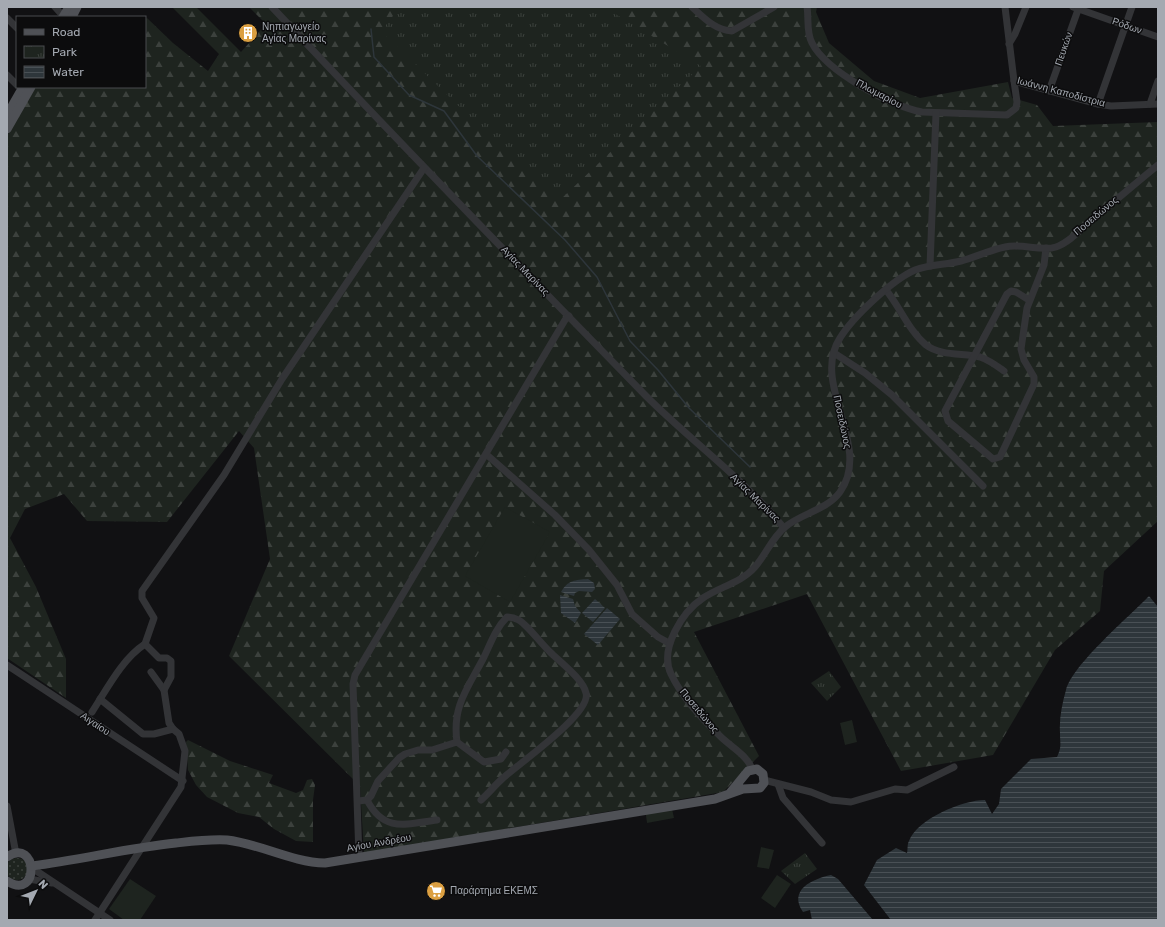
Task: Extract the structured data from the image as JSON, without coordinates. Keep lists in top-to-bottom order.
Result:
{
  "streets": {
    "main road": ["Αγίου Ανδρέου"],
    "street": [
      "Ρόδων",
      "Πευκών",
      "Ιωάννη Καποδίστρια",
      "Πλωμαρίου",
      "Ποσειδώνος",
      "Αγίας Μαρίνας",
      "Αιγαίου"
    ]
  },
  "crossings": [
    ["Ρόδων", "Πευκών"],
    ["Πευκών", "Ιωάννη Καποδίστρια"],
    ["Ιωάννη Καποδίστρια", "Πλωμαρίου"],
    ["Ποσειδώνος", "Αγίας Μαρίνας"],
    ["Ποσειδώνος", "Αγίου Ανδρέου"]
  ],
  "places": {
    "building": ["Νηπιαγωγείο Αγίας Μαρίνας"],
    "supermarket": ["Παράρτημα ΕΚΕΜΣ"]
  },
  "legend": ["Road", "Park", "Water"],
  "north": "top right"
}
